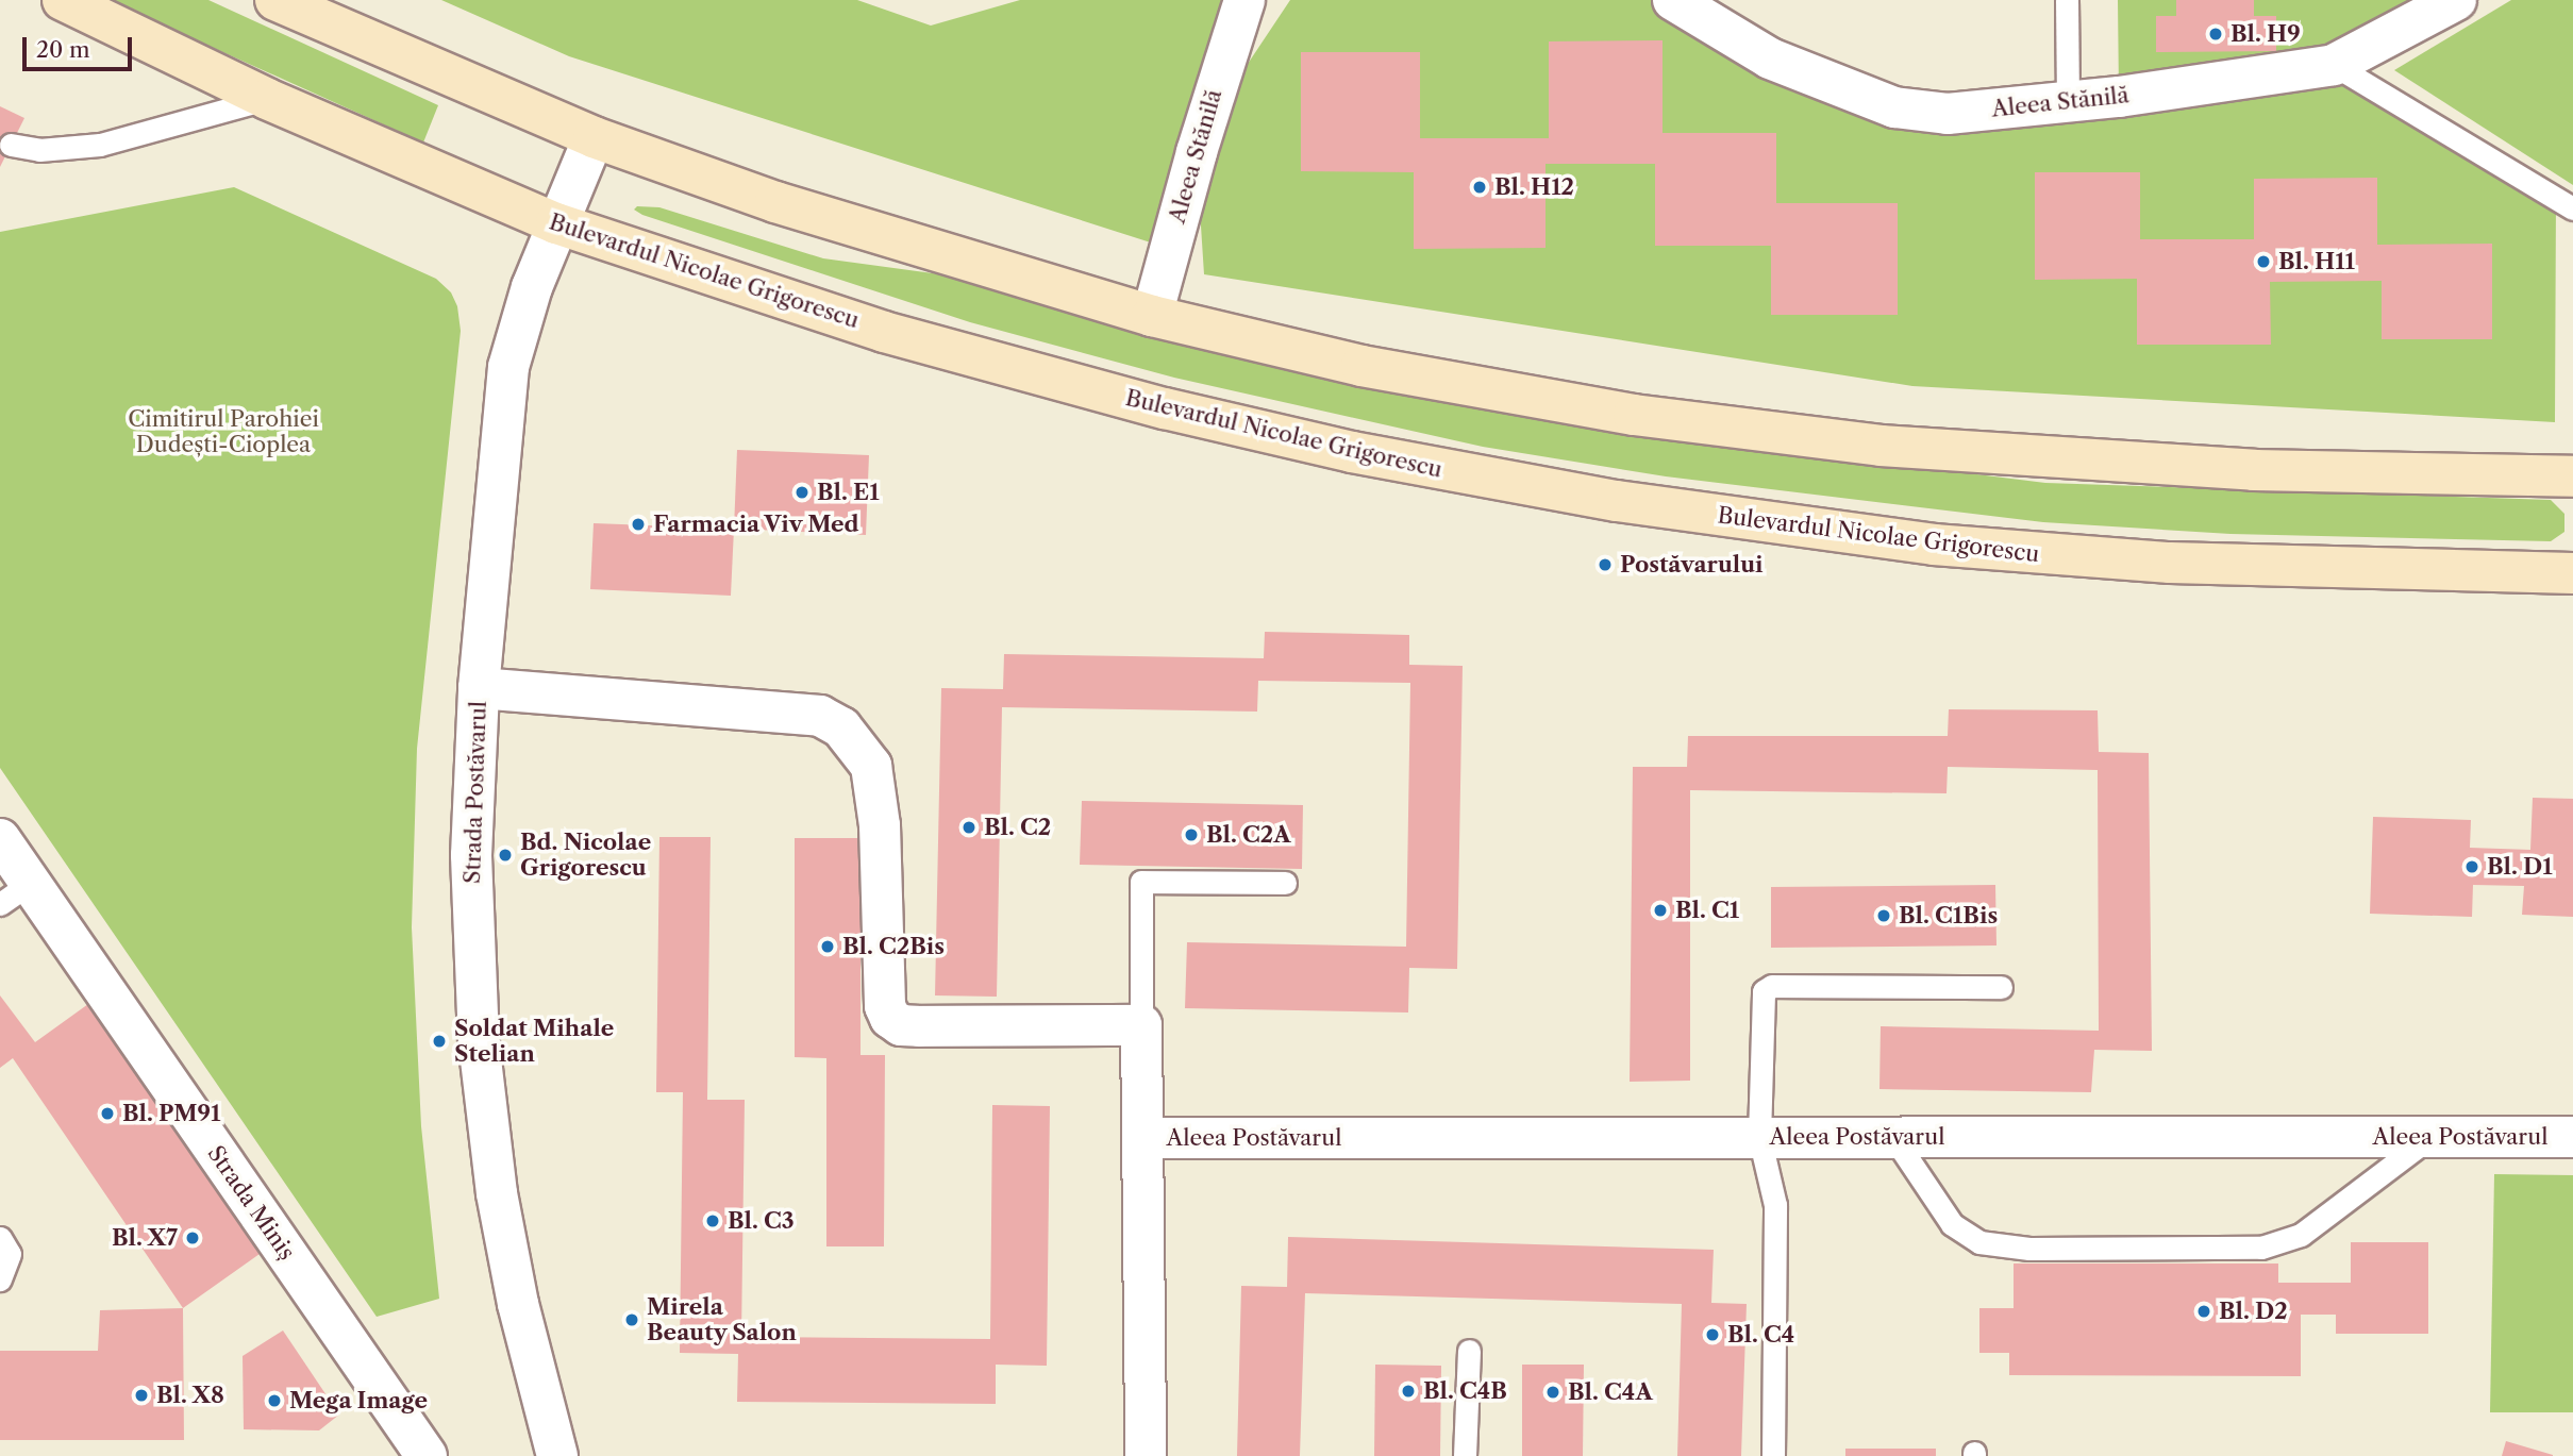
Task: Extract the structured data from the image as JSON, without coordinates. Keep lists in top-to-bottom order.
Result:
{
  "streets": {
    "main road": ["Bulevardul Nicolae Grigorescu"],
    "street": [
      "Aleea Stănilă",
      "Strada Postăvarul",
      "Aleea Postăvarul",
      "Strada Miniș"
    ]
  },
  "crossings": [
    ["Bulevardul Nicolae Grigorescu", "Strada Postăvarul"]
  ],
  "parks": ["Cimitirul Parohiei Dudești-Cioplea"],
  "places": [
    "Bl. H9",
    "Bl. H12",
    "Bl. H11",
    "Bl. E1",
    "Farmacia Viv Med",
    "Postăvarului",
    "Bl. C2",
    "Bl. C2A",
    "Bd. Nicolae Grigorescu",
    "Bl. D1",
    "Bl. C1",
    "Bl. C1Bis",
    "Bl. C2Bis",
    "Soldat Mihale Stelian",
    "Bl. PM91",
    "Bl. C3",
    "Bl. X7",
    "Bl. D2",
    "Mirela Beauty Salon",
    "Bl. C4",
    "Bl. C4B",
    "Bl. C4A",
    "Bl. X8",
    "Mega Image"
  ],
  "scale_bar": "20 m"
}
